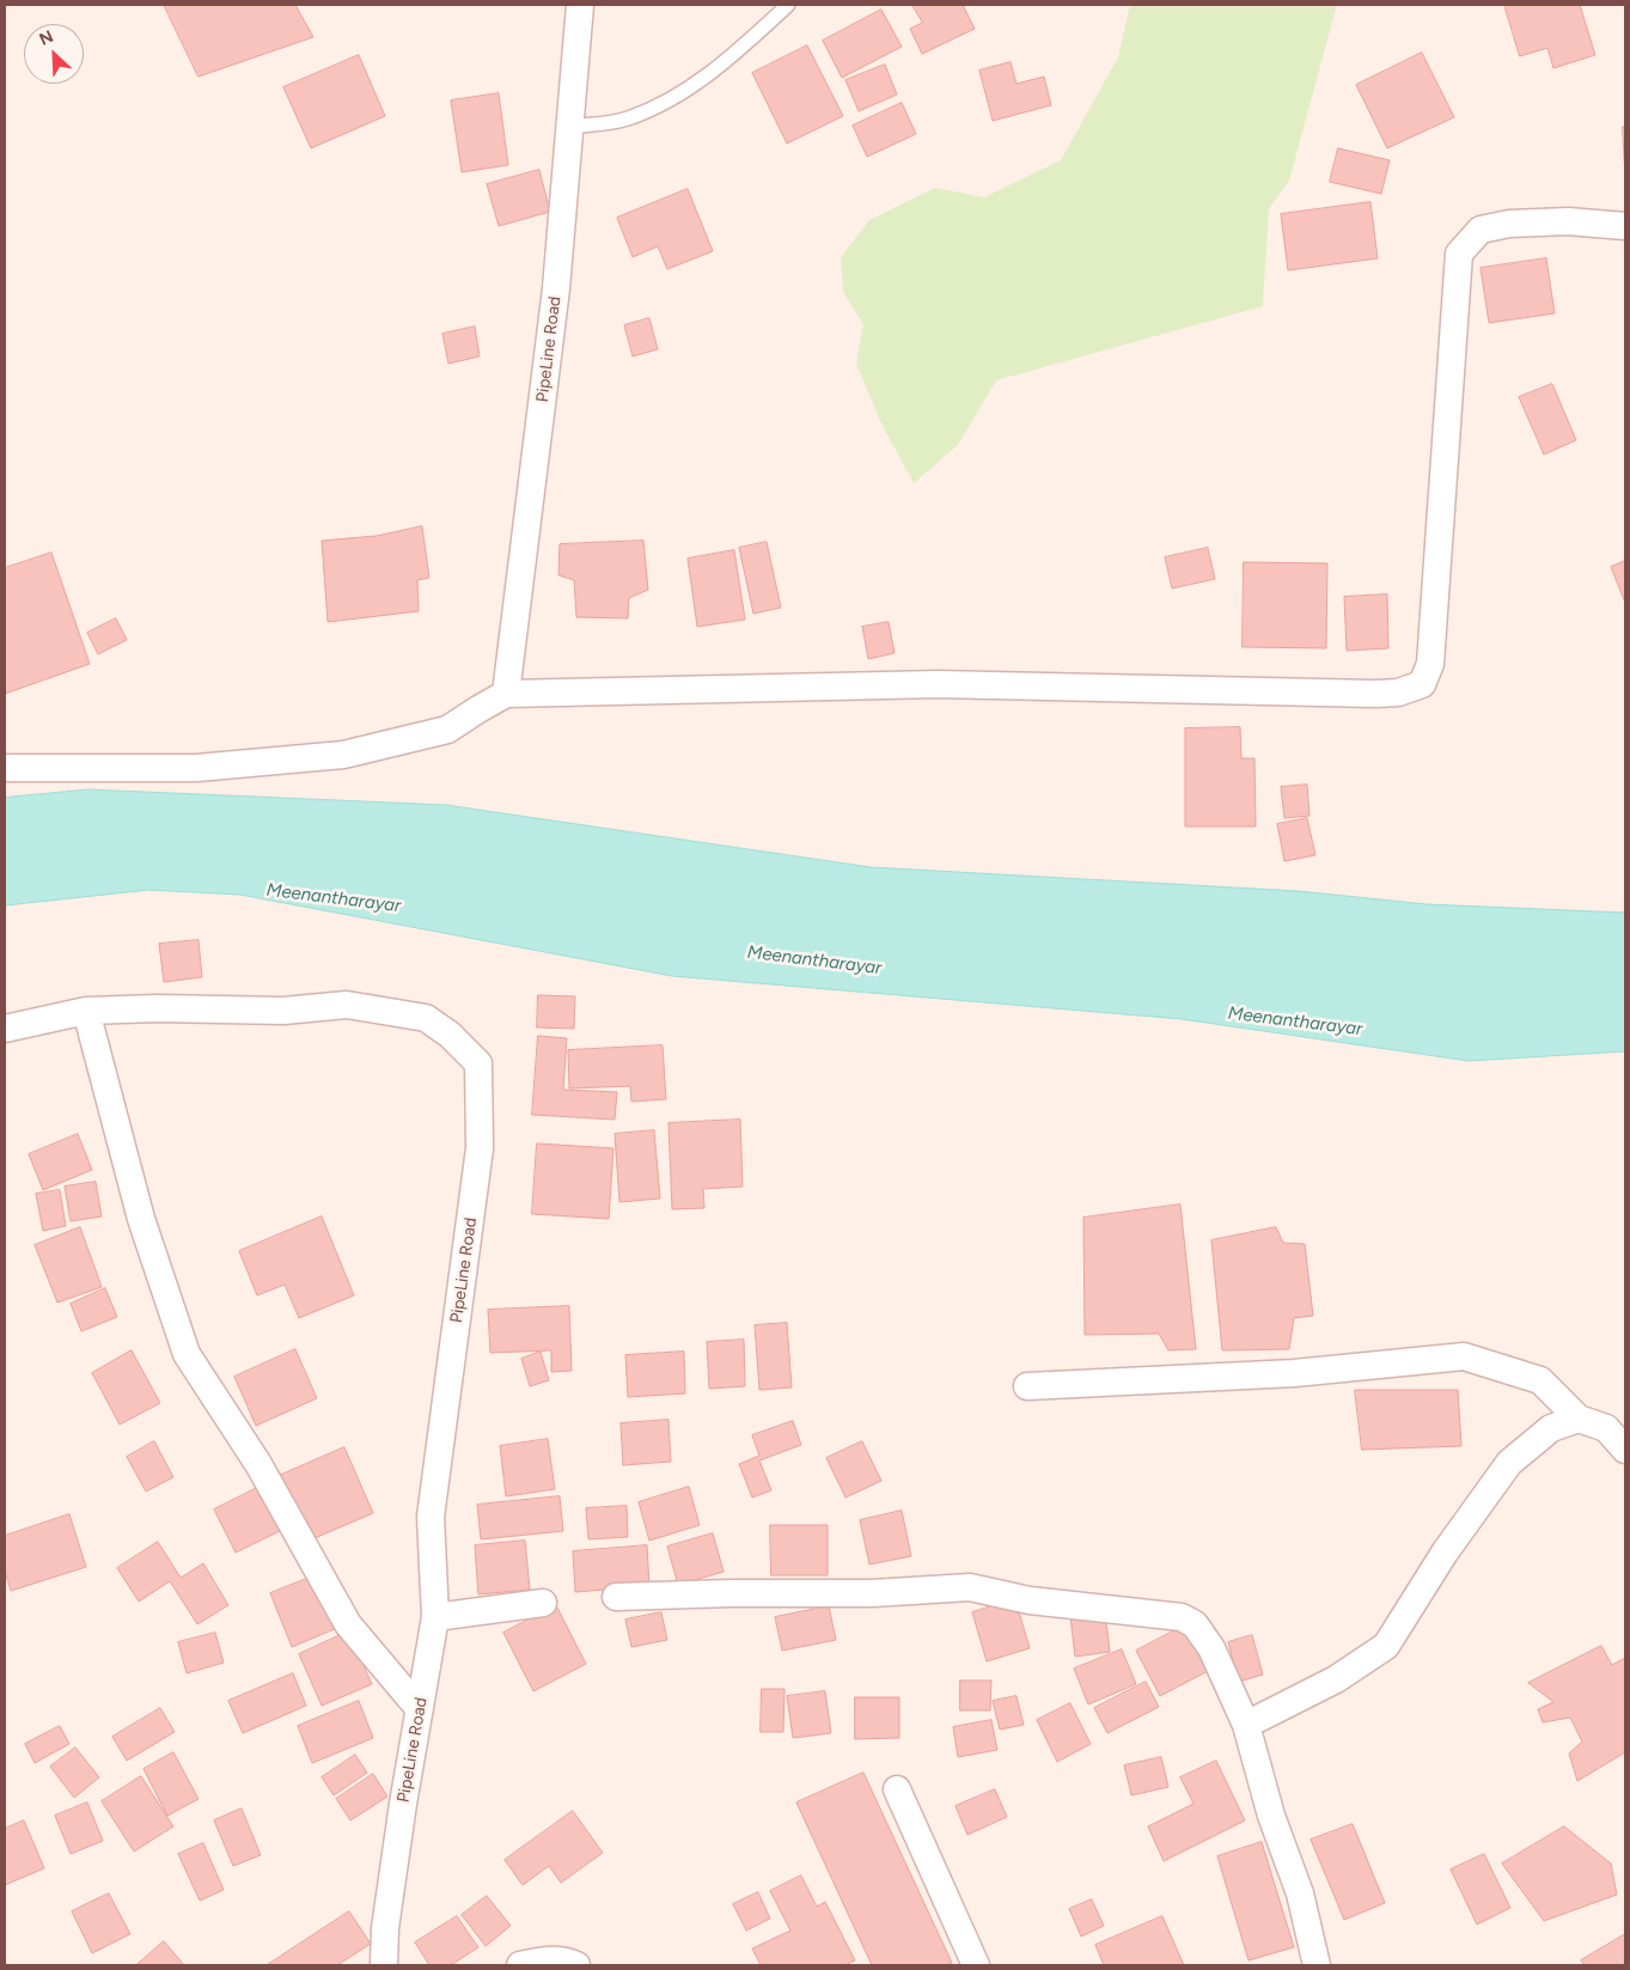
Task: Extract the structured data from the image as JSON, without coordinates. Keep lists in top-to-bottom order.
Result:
{
  "streets": {
    "street": ["PipeLine Road"]
  },
  "water": ["Meenantharayar"],
  "north": "top left"
}
